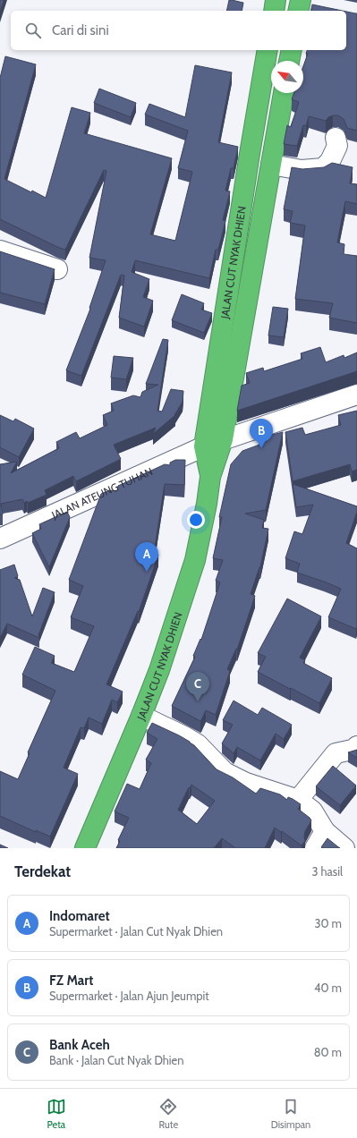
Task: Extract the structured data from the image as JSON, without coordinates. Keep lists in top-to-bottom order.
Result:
{
  "streets": {
    "highway": ["JALAN CUT NYAK DHIEN"],
    "street": ["JALAN ATEUNG TUHAN"]
  },
  "crossings": [
    ["JALAN CUT NYAK DHIEN", "JALAN ATEUNG TUHAN"]
  ],
  "north": "top left",
  "page": {
    "search": "Cari di sini",
    "pins": ["B", "A", "C"],
    "heading": ["Terdekat", "3 hasil"],
    "list": [
      {
        "mark": "A",
        "name": "Indomaret",
        "note": "Supermarket · Jalan Cut Nyak Dhien",
        "value": "30 m"
      },
      {
        "mark": "B",
        "name": "FZ Mart",
        "note": "Supermarket · Jalan Ajun Jeumpit",
        "value": "40 m"
      },
      {
        "mark": "C",
        "name": "Bank Aceh",
        "note": "Bank · Jalan Cut Nyak Dhien",
        "value": "80 m"
      }
    ],
    "nav": ["Peta", "Rute", "Disimpan"]
  }
}
